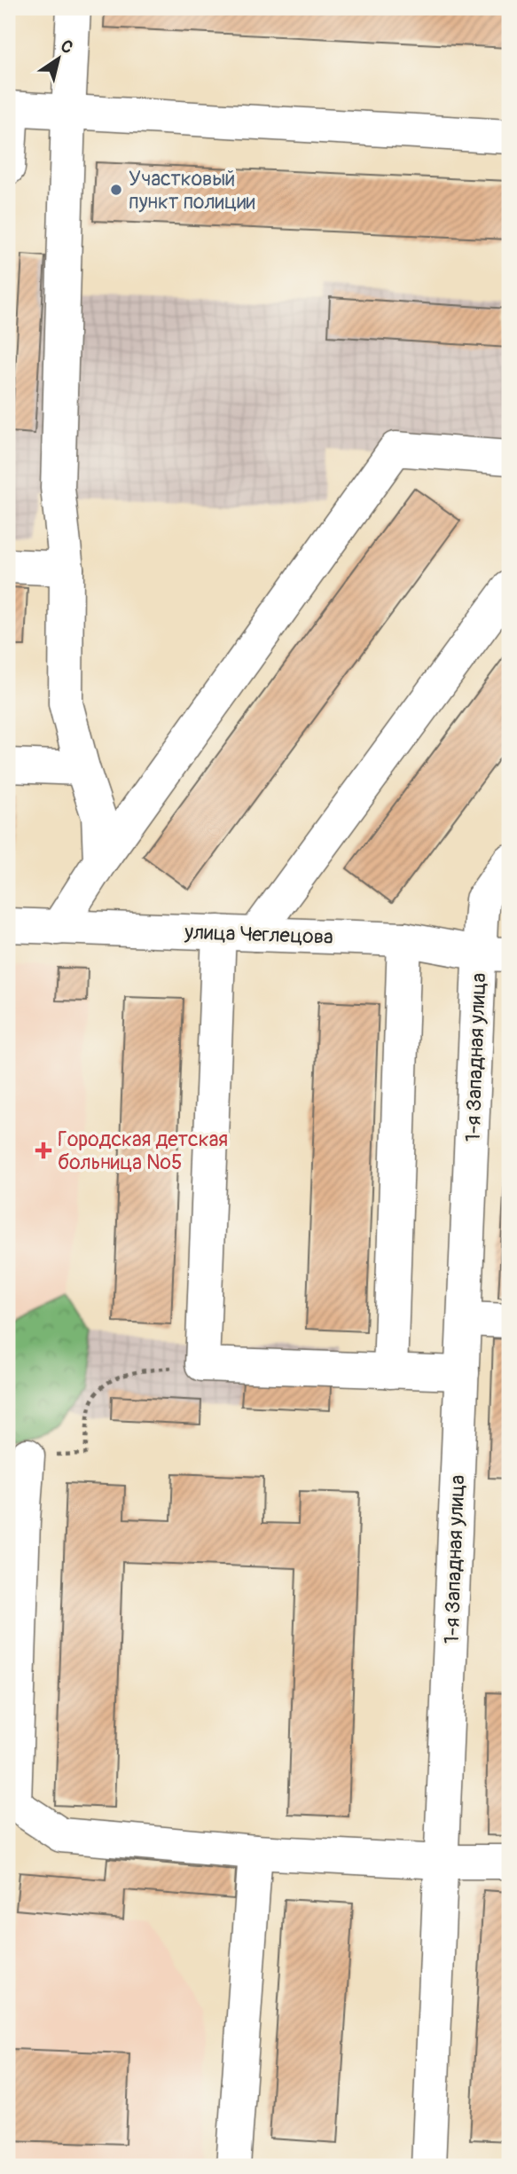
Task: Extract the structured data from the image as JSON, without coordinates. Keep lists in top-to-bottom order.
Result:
{
  "streets": {
    "street": ["улица Чеглецова", "1-я Западная улица"]
  },
  "crossings": [
    ["улица Чеглецова", "1-я Западная улица"]
  ],
  "places": {
    "other": ["Участковый пункт полиции"],
    "health": ["Городская детская больница №5"]
  },
  "north": "top right"
}
